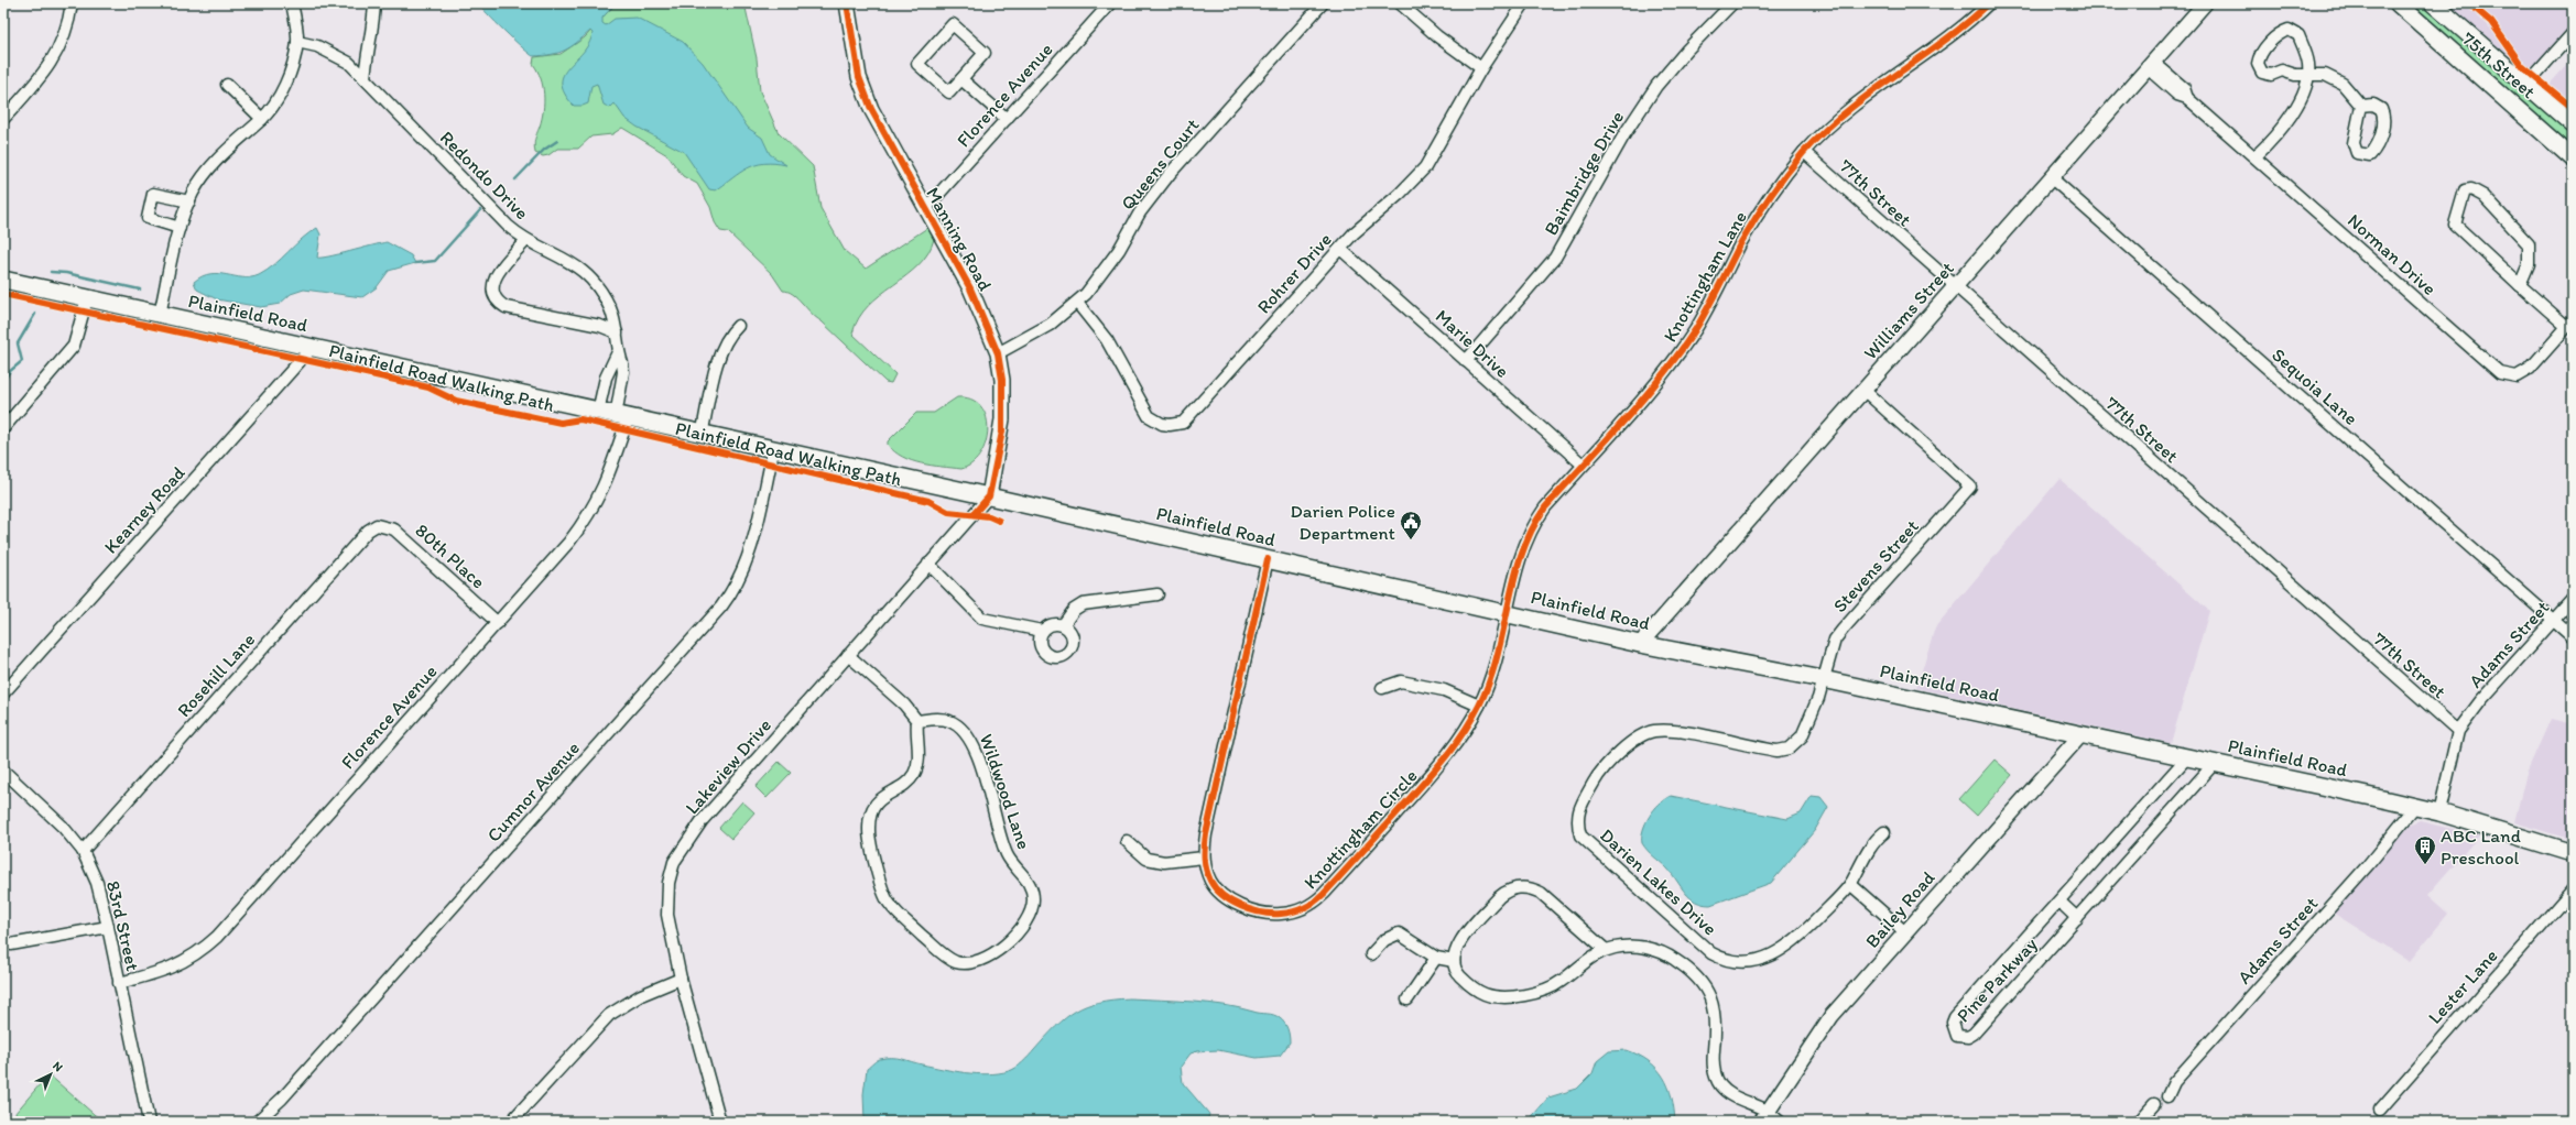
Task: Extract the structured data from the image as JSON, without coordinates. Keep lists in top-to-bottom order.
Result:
{
  "streets": {
    "main road": ["75th Street", "Plainfield Road"],
    "street": [
      "Florence Avenue",
      "Queens Court",
      "Baimbridge Drive",
      "Redondo Drive",
      "77th Street",
      "Manning Road",
      "Norman Drive",
      "Rohrer Drive",
      "Knottingham Lane",
      "Williams Street",
      "Marie Drive",
      "Sequoia Lane",
      "Kearney Road",
      "80th Place",
      "Stevens Street",
      "Adams Street",
      "Rosehill Lane",
      "Lakeview Drive",
      "Cumnor Avenue",
      "Wildwood Lane",
      "Knottingham Circle",
      "Darien Lakes Drive",
      "Bailey Road",
      "83rd Street",
      "Pine Parkway",
      "Lester Lane"
    ],
    "cycle path": ["Plainfield Road Walking Path"]
  },
  "crossings": [
    ["Florence Avenue", "Redondo Drive"],
    ["Florence Avenue", "Manning Road"],
    ["Florence Avenue", "Plainfield Road"],
    ["Florence Avenue", "80th Place"],
    ["Florence Avenue", "83rd Street"],
    ["Queens Court", "Manning Road"],
    ["Queens Court", "Rohrer Drive"],
    ["Baimbridge Drive", "Marie Drive"],
    ["Redondo Drive", "Plainfield Road"],
    ["77th Street", "Knottingham Lane"],
    ["77th Street", "Williams Street"],
    ["77th Street", "Adams Street"],
    ["Manning Road", "Plainfield Road"],
    ["Manning Road", "Lakeview Drive"],
    ["Norman Drive", "Williams Street"],
    ["Rohrer Drive", "Marie Drive"],
    ["Knottingham Lane", "Plainfield Road"],
    ["Knottingham Lane", "Marie Drive"],
    ["Knottingham Lane", "Knottingham Circle"],
    ["Williams Street", "Plainfield Road"],
    ["Williams Street", "Sequoia Lane"],
    ["Williams Street", "Stevens Street"],
    ["Plainfield Road", "Kearney Road"],
    ["Plainfield Road", "Stevens Street"],
    ["Plainfield Road", "Adams Street"],
    ["Plainfield Road", "Lakeview Drive"],
    ["Plainfield Road", "Cumnor Avenue"],
    ["Plainfield Road", "Knottingham Circle"],
    ["Plainfield Road", "Darien Lakes Drive"],
    ["Plainfield Road", "Bailey Road"],
    ["Plainfield Road", "Pine Parkway"],
    ["Sequoia Lane", "Adams Street"],
    ["80th Place", "Rosehill Lane"],
    ["Stevens Street", "Darien Lakes Drive"],
    ["Rosehill Lane", "83rd Street"]
  ],
  "places": {
    "public building": ["Darien Police Department"],
    "building": ["ABC Land Preschool"]
  },
  "north": "top right"
}
